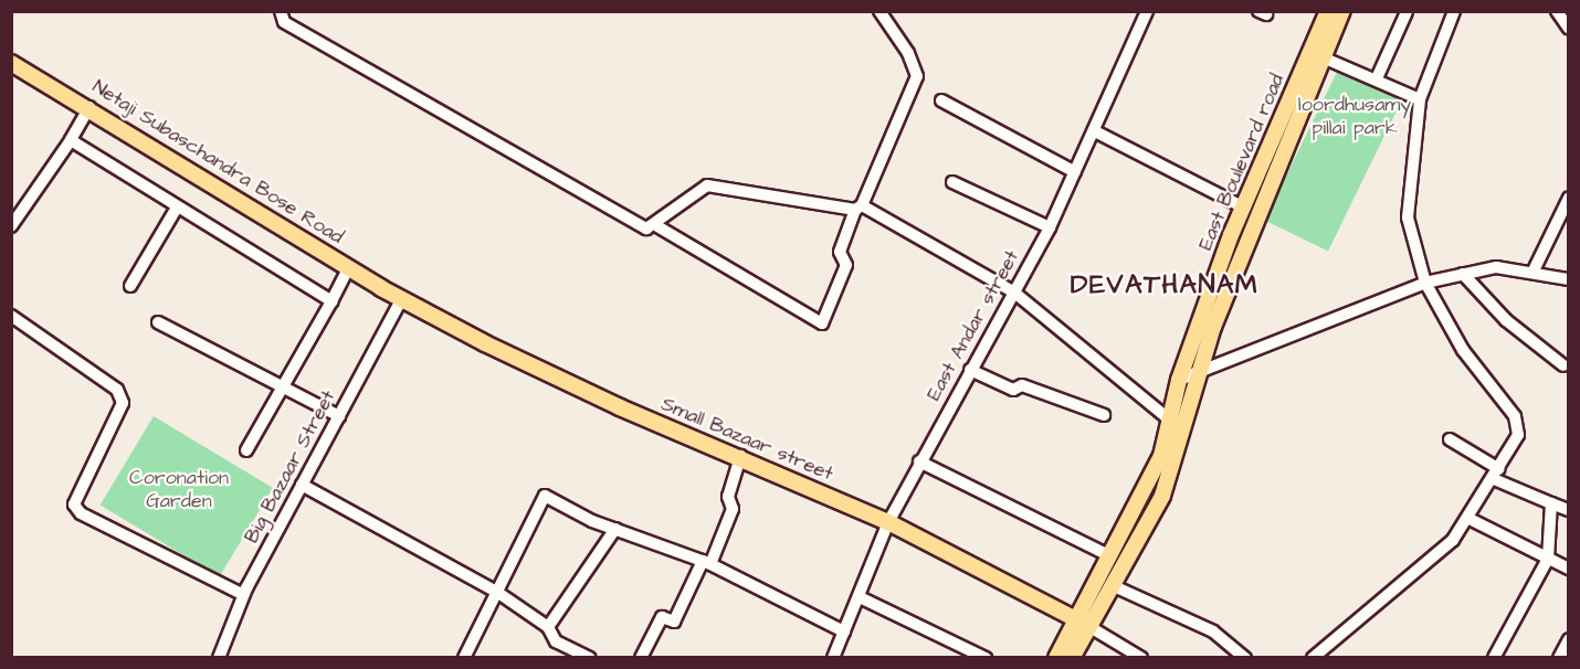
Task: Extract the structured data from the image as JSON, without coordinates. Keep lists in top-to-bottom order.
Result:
{
  "streets": {
    "main road": ["Netaji Subaschandra Bose Road", "East Boulevard road", "Small Bazaar street"],
    "street": ["East Andar street", "Big Bazaar Street"]
  },
  "crossings": [
    ["Netaji Subaschandra Bose Road", "Small Bazaar street"],
    ["Netaji Subaschandra Bose Road", "Big Bazaar Street"],
    ["East Boulevard road", "Small Bazaar street"],
    ["East Andar street", "Small Bazaar street"],
    ["Small Bazaar street", "Big Bazaar Street"]
  ],
  "districts": ["DEVATHANAM"],
  "parks": ["loordhusamy pillai park", "Coronation Garden"]
}
